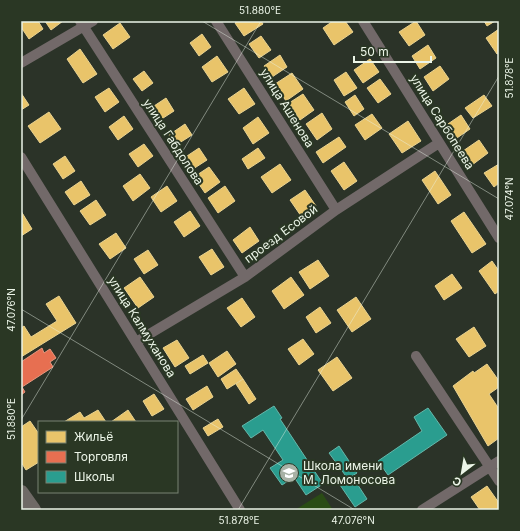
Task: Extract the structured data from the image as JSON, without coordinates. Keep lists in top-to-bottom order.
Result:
{
  "streets": {
    "street": [
      "улица Ашенова",
      "улица Сарбопеева",
      "улица Габдолова",
      "проезд Есовой",
      "улица Калмуханова"
    ]
  },
  "crossings": [
    ["улица Ашенова", "проезд Есовой"],
    ["улица Сарбопеева", "проезд Есовой"],
    ["улица Габдолова", "проезд Есовой"],
    ["проезд Есовой", "улица Калмуханова"]
  ],
  "places": {
    "school or university": ["Школа имени М. Ломоносова"]
  },
  "legend": ["Жильё", "Торговля", "Школы"],
  "scale_bar": "50 m",
  "north": "bottom left",
  "coordinates": [
    "51.880°E",
    "51.878°E",
    "47.074°N",
    "47.076°N"
  ]
}
